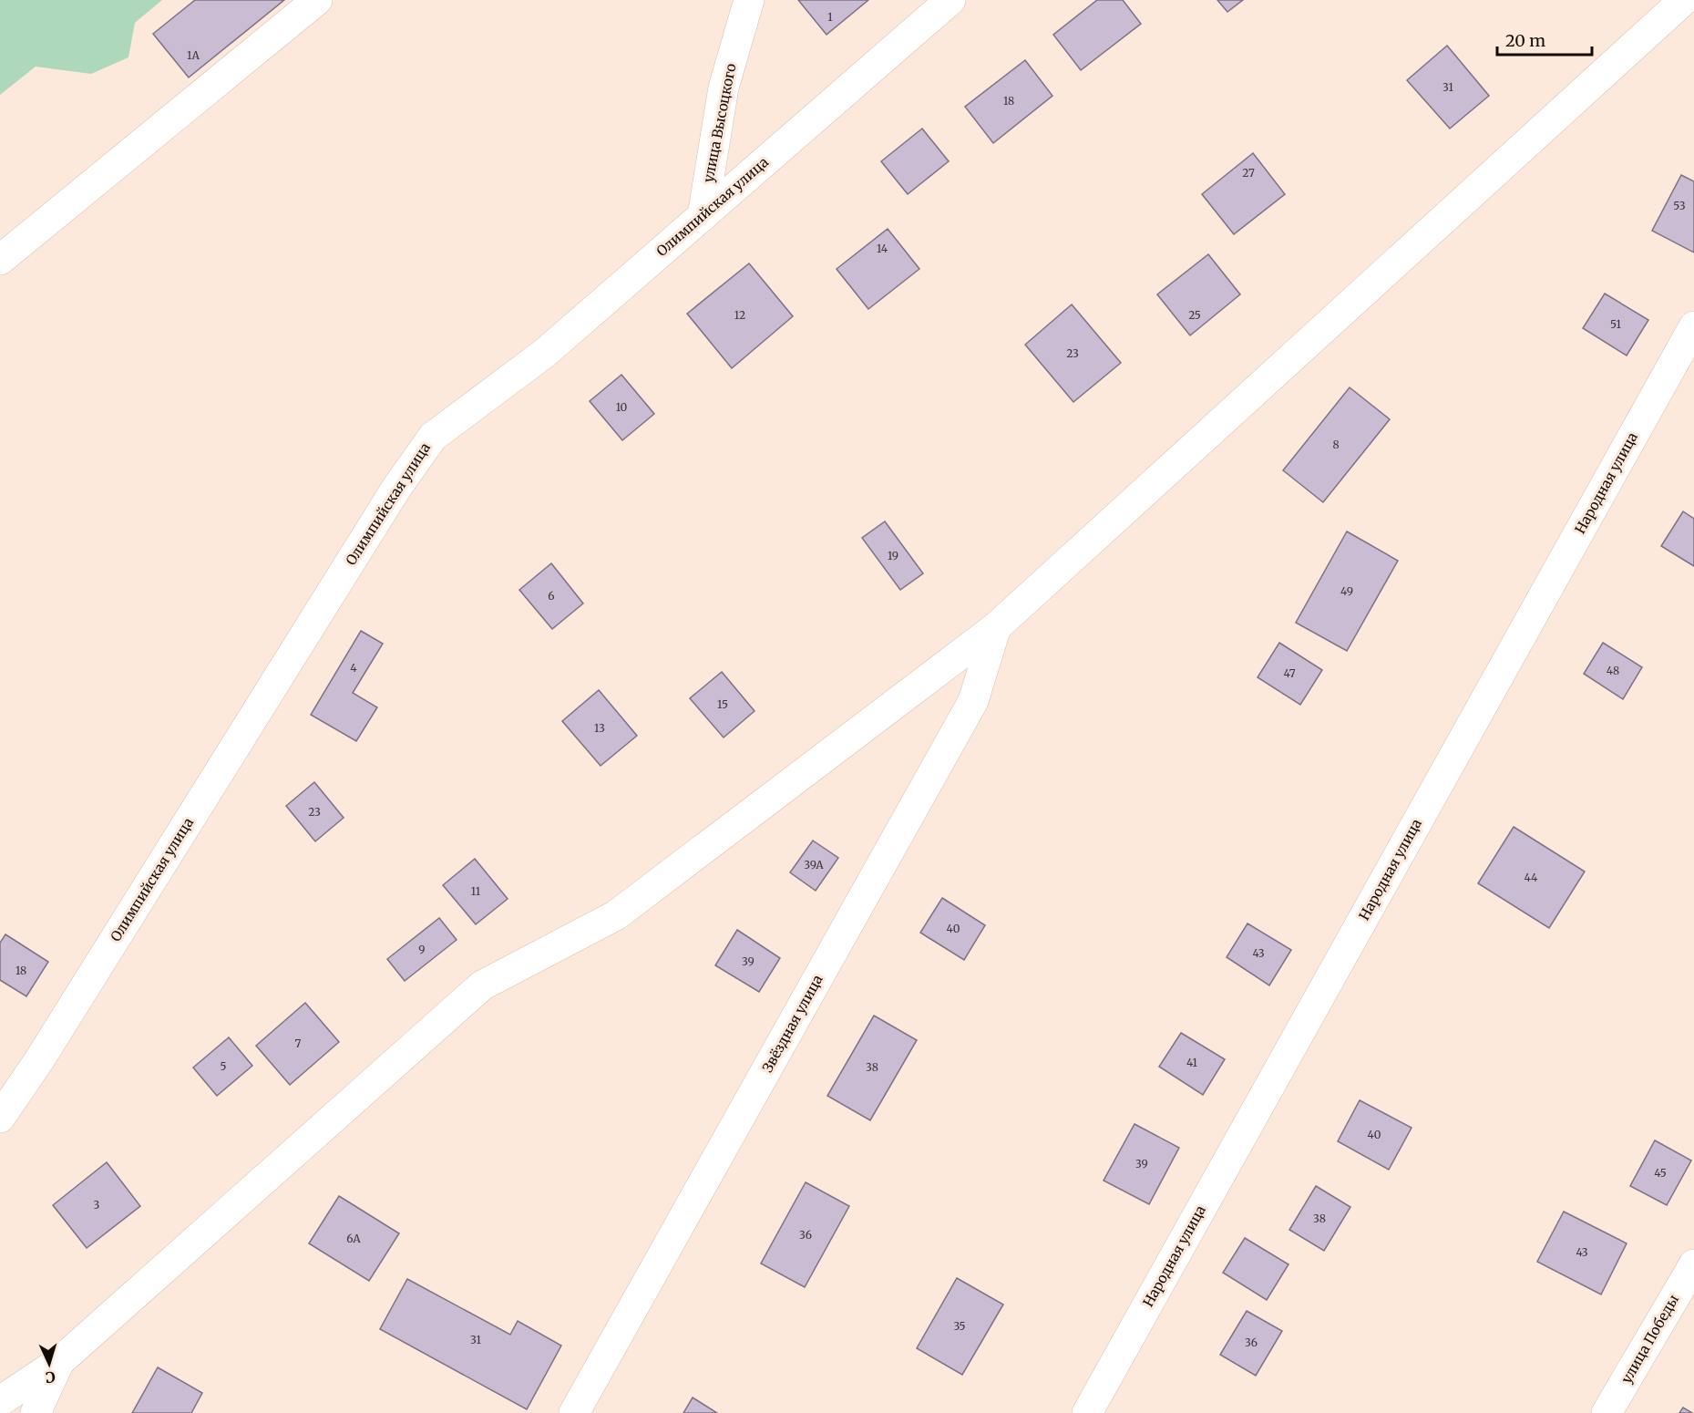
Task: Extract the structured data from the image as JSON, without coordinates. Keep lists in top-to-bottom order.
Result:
{
  "streets": {
    "street": [
      "улица Высоцкого",
      "Олимпийская улица",
      "Народная улица",
      "Звёздная улица",
      "улица Победы"
    ]
  },
  "crossings": [
    ["улица Высоцкого", "Олимпийская улица"]
  ],
  "house_numbers": [
    "1",
    "1А",
    "31",
    "18",
    "27",
    "53",
    "14",
    "12",
    "25",
    "51",
    "23",
    "10",
    "8",
    "19",
    "49",
    "6",
    "4",
    "48",
    "47",
    "15",
    "13",
    "23",
    "39А",
    "44",
    "11",
    "40",
    "9",
    "43",
    "39",
    "18",
    "7",
    "41",
    "5",
    "38",
    "40",
    "39",
    "45",
    "3",
    "38",
    "36",
    "6А",
    "43",
    "35",
    "31",
    "36"
  ],
  "scale_bar": "20 m",
  "north": "bottom"
}
